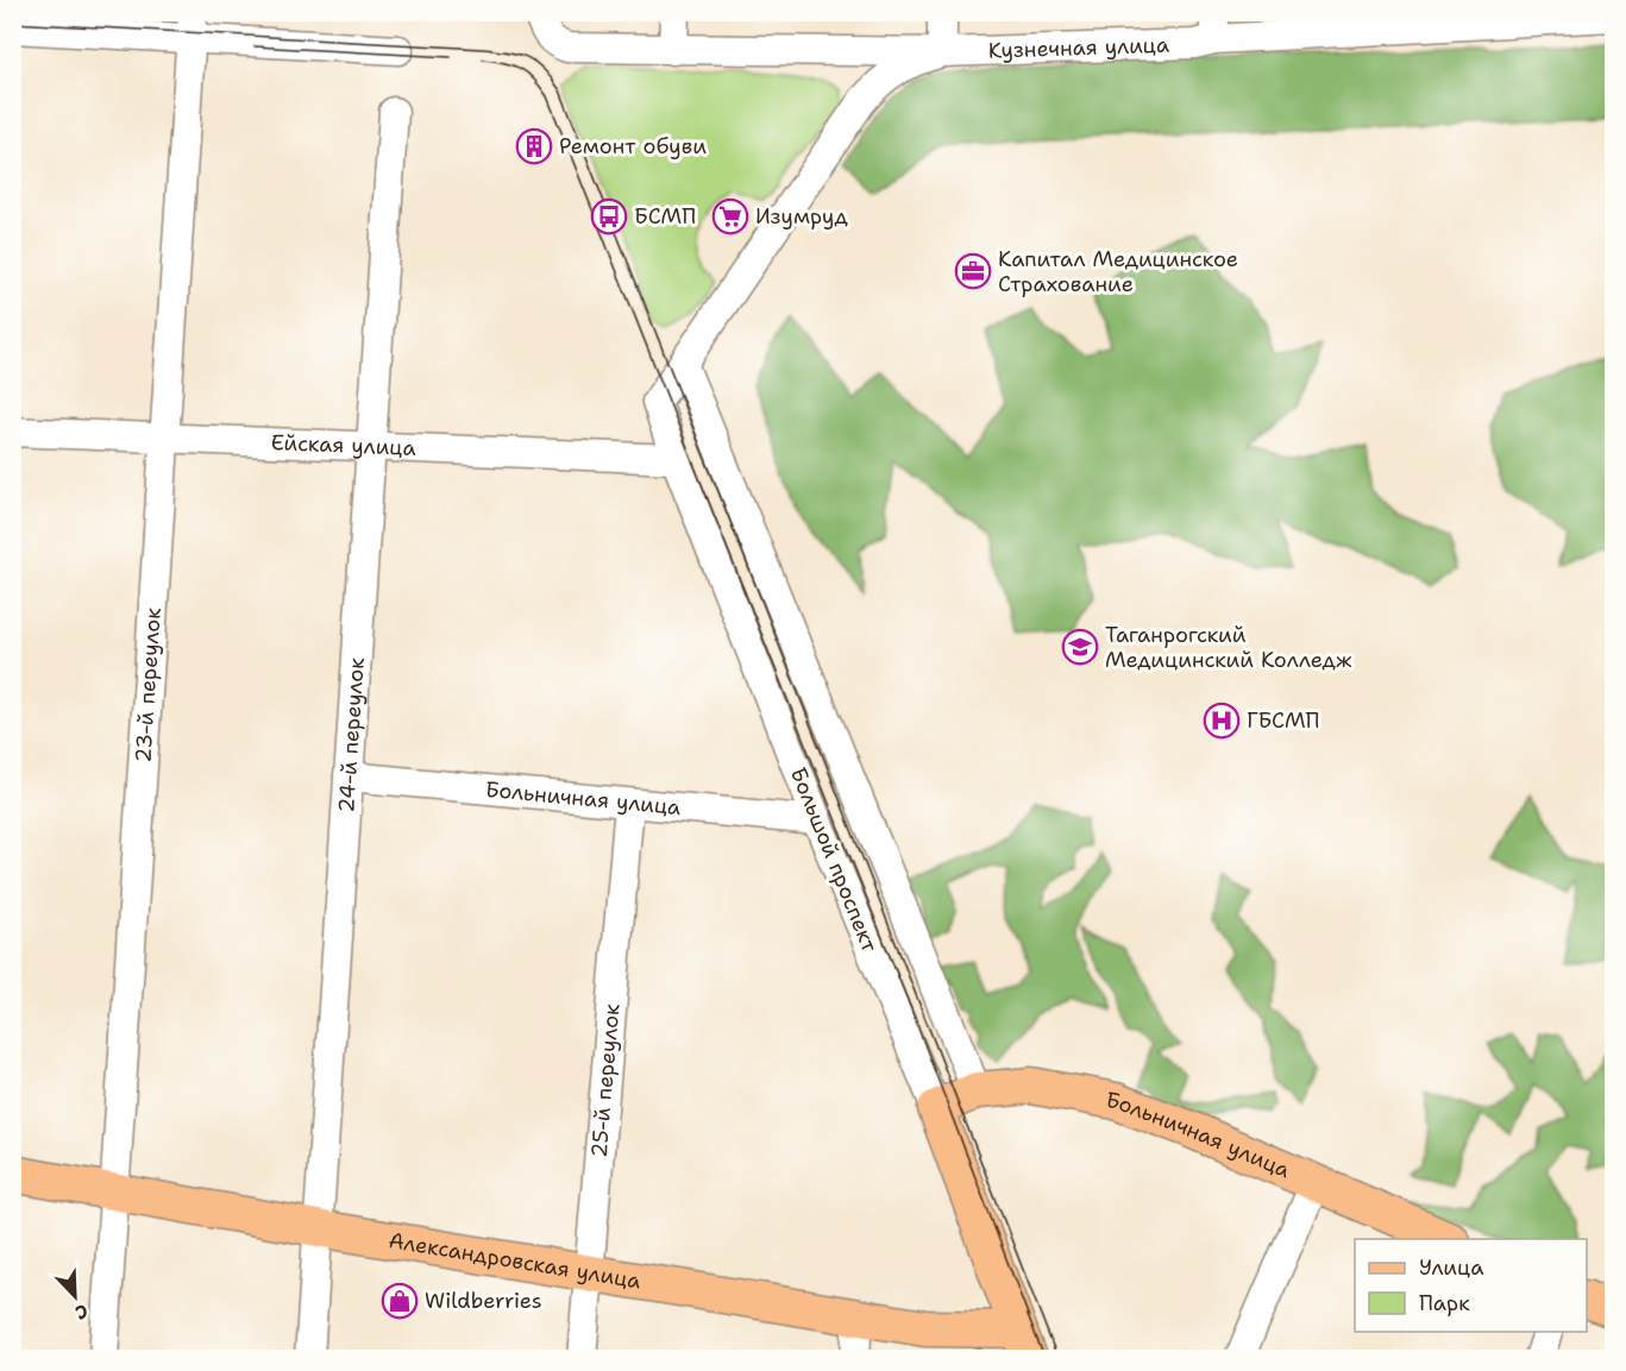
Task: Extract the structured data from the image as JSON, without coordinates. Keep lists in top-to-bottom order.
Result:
{
  "streets": {
    "main road": ["Больничная улица", "Большой проспект", "Александровская улица"],
    "street": [
      "Кузнечная улица",
      "Ейская улица",
      "23-й переулок",
      "24-й переулок",
      "25-й переулок"
    ]
  },
  "crossings": [
    ["Кузнечная улица", "Большой проспект"],
    ["Ейская улица", "23-й переулок"],
    ["Ейская улица", "24-й переулок"],
    ["Ейская улица", "Большой проспект"],
    ["23-й переулок", "Александровская улица"],
    ["24-й переулок", "Больничная улица"],
    ["24-й переулок", "Александровская улица"],
    ["Больничная улица", "Большой проспект"],
    ["Больничная улица", "25-й переулок"],
    ["Большой проспект", "Александровская улица"],
    ["25-й переулок", "Александровская улица"]
  ],
  "places": {
    "building": ["Ремонт обуви"],
    "bus stop": ["БСМП"],
    "supermarket": ["Изумруд"],
    "office": ["Капитал Медицинское Страхование"],
    "school or university": ["Таганрогский Медицинский Колледж"],
    "hospital": ["ГБСМП"],
    "shop": ["Wildberries"]
  },
  "legend": ["Улица", "Парк"],
  "north": "bottom right"
}
